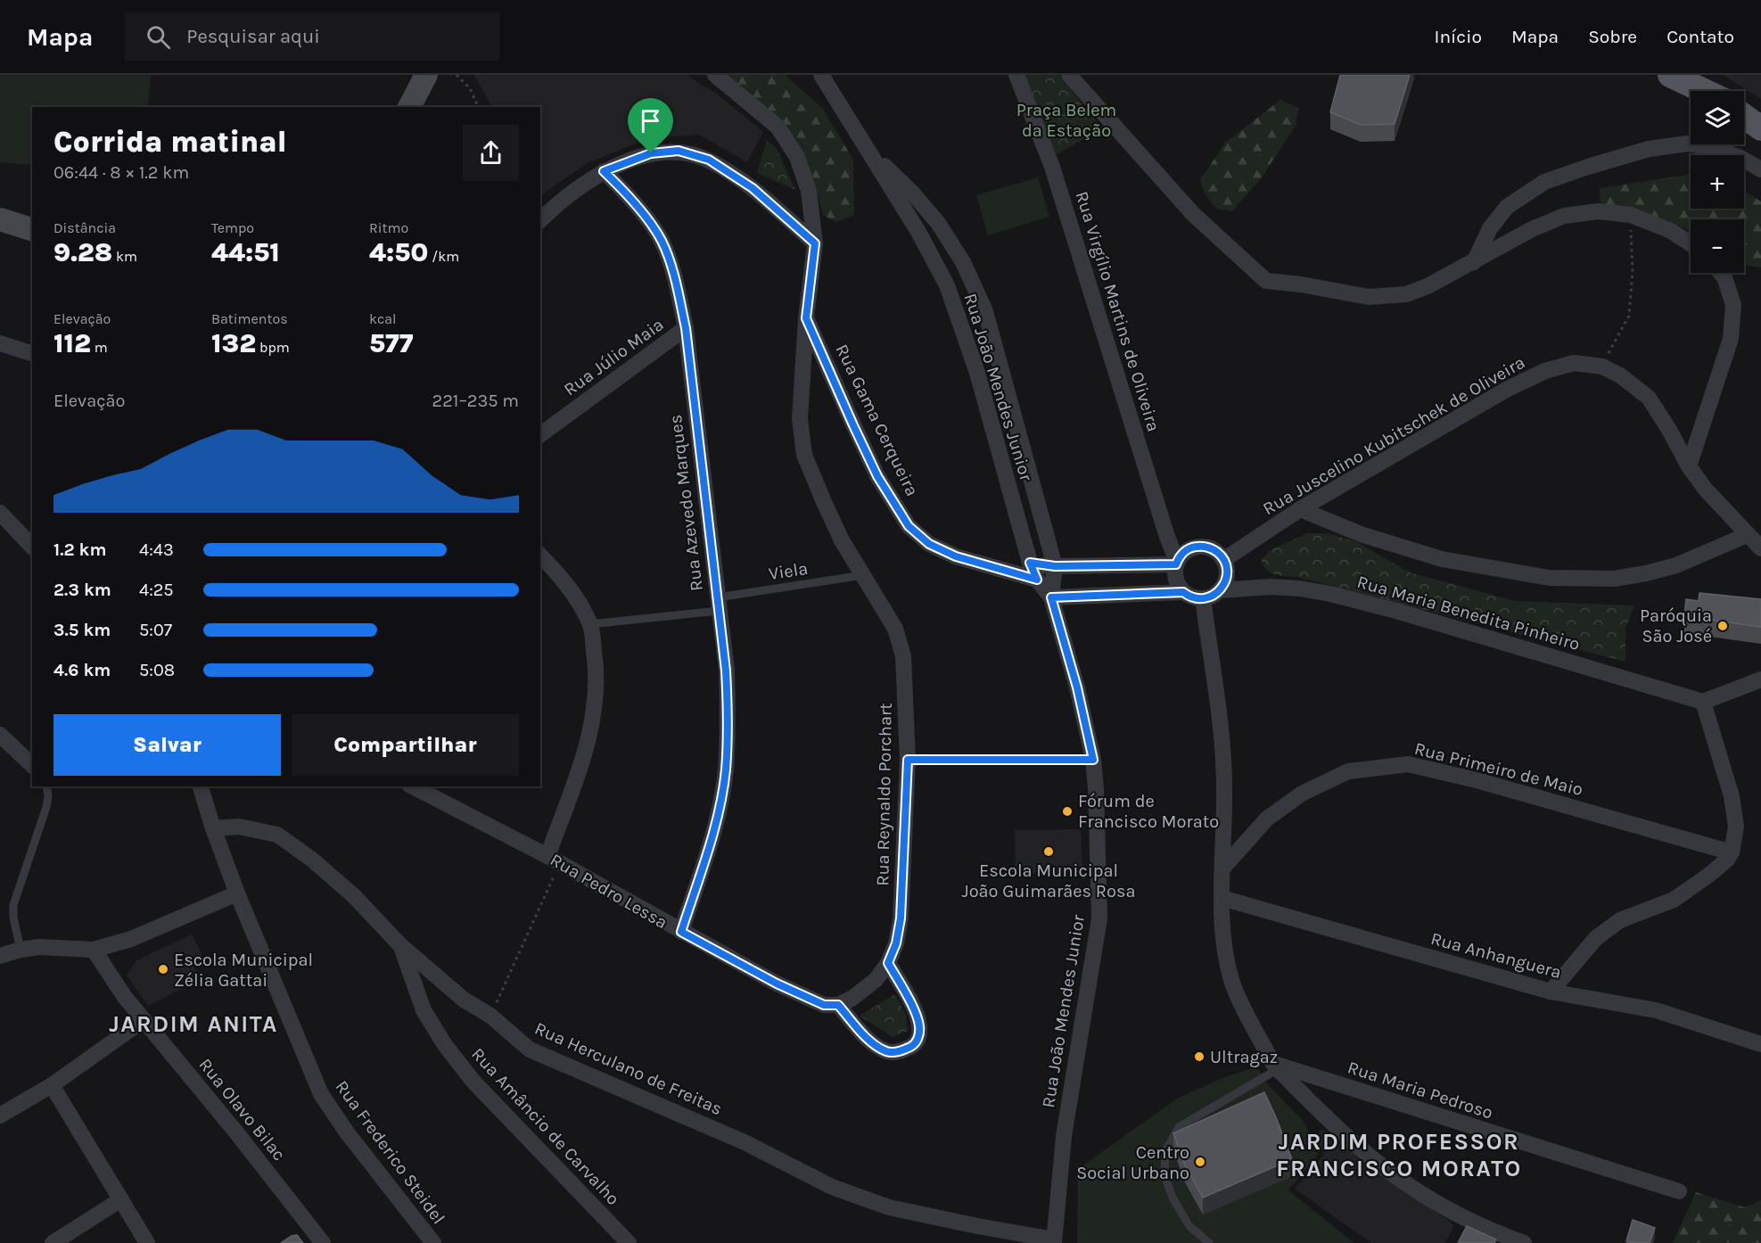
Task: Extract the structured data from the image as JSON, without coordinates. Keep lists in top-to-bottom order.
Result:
{
  "streets": {
    "street": [
      "Rua Virgílio Martins de Oliveira",
      "Rua Júlio Maia",
      "Rua João Mendes Junior",
      "Rua Gama Cerqueira",
      "Rua Juscelino Kubitschek de Oliveira",
      "Rua Azevedo Marques",
      "Rua Maria Benedita Pinheiro",
      "Rua Primeiro de Maio",
      "Rua Reynaldo Porchart",
      "Rua Pedro Lessa",
      "Rua Anhanguera",
      "Rua Herculano de Freitas",
      "Rua Maria Pedroso",
      "Rua Olavo Bilac",
      "Rua Amâncio de Carvalho",
      "Rua Frederico Steidel"
    ],
    "lane": ["Viela"]
  },
  "crossings": [
    ["Rua Virgílio Martins de Oliveira", "Rua Juscelino Kubitschek de Oliveira"],
    ["Rua Virgílio Martins de Oliveira", "Rua Maria Benedita Pinheiro"],
    ["Rua Júlio Maia", "Rua Azevedo Marques"],
    ["Rua João Mendes Junior", "Rua Gama Cerqueira"],
    ["Rua João Mendes Junior", "Rua Herculano de Freitas"],
    ["Rua Gama Cerqueira", "Rua Reynaldo Porchart"],
    ["Rua Juscelino Kubitschek de Oliveira", "Rua Maria Benedita Pinheiro"],
    ["Rua Azevedo Marques", "Viela"],
    ["Rua Azevedo Marques", "Rua Pedro Lessa"],
    ["Viela", "Rua Reynaldo Porchart"],
    ["Rua Reynaldo Porchart", "Rua Pedro Lessa"],
    ["Rua Herculano de Freitas", "Rua Amâncio de Carvalho"],
    ["Rua Herculano de Freitas", "Rua Frederico Steidel"]
  ],
  "districts": ["JARDIM ANITA", "JARDIM PROFESSOR FRANCISCO MORATO"],
  "parks": ["Praça Belem da Estação"],
  "places": [
    "Paróquia São José",
    "Fórum de Francisco Morato",
    "Escola Municipal João Guimarães Rosa",
    "Escola Municipal Zélia Gattai",
    "Ultragaz",
    "Centro Social Urbano"
  ],
  "page": {
    "header": "Mapa",
    "search": "Pesquisar aqui",
    "nav": [
      "Início",
      "Mapa",
      "Sobre",
      "Contato"
    ],
    "map_buttons": ["+", "−"],
    "heading": ["Corrida matinal", "06:44 · 8 × 1.2 km"],
    "stats": [
      ["Distância", "9.28 km"],
      ["Tempo", "44:51"],
      ["Ritmo", "4:50 /km"],
      ["Elevação", "112 m"],
      ["Batimentos", "132 bpm"],
      ["kcal", "577"]
    ],
    "chart": ["Elevação", "221–235 m"],
    "list": [
      {
        "name": "1.2 km",
        "note": "4:43"
      },
      {
        "name": "2.3 km",
        "note": "4:25"
      },
      {
        "name": "3.5 km",
        "note": "5:07"
      },
      {
        "name": "4.6 km",
        "note": "5:08"
      }
    ],
    "buttons": ["Salvar", "Compartilhar"]
  }
}
